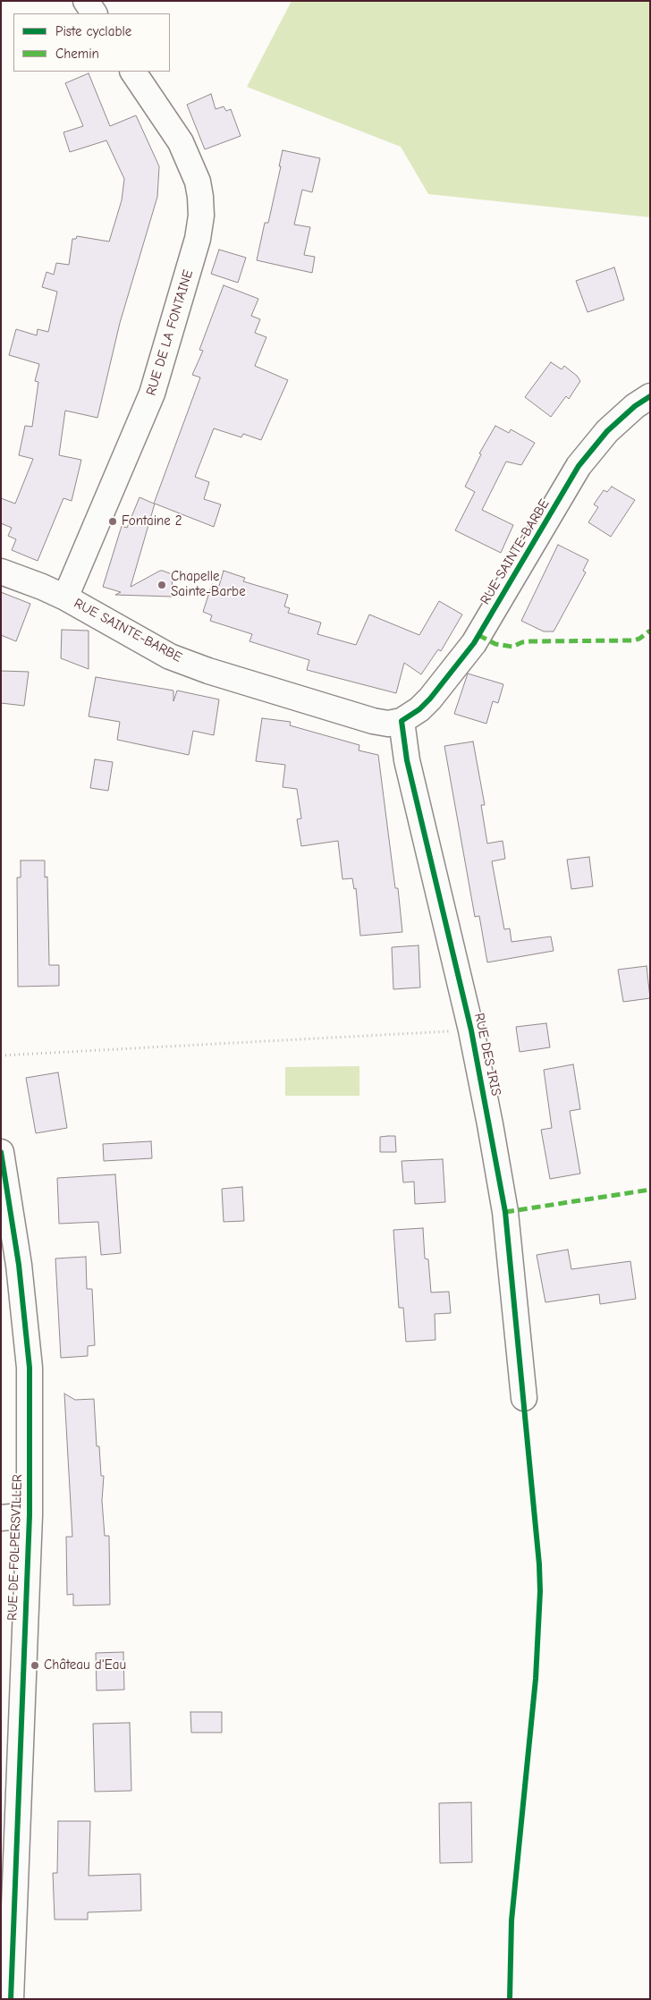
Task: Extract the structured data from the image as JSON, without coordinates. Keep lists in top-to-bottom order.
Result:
{
  "streets": {
    "street": [
      "RUE DE LA FONTAINE",
      "RUE SAINTE-BARBE",
      "RUE DES IRIS",
      "RUE DE FOLPERSVILLER"
    ]
  },
  "crossings": [
    ["RUE DE LA FONTAINE", "RUE SAINTE-BARBE"],
    ["RUE SAINTE-BARBE", "RUE DES IRIS"]
  ],
  "places": ["Fontaine 2", "Chapelle Sainte-Barbe", "Château d'Eau"],
  "legend": ["Piste cyclable", "Chemin"]
}
